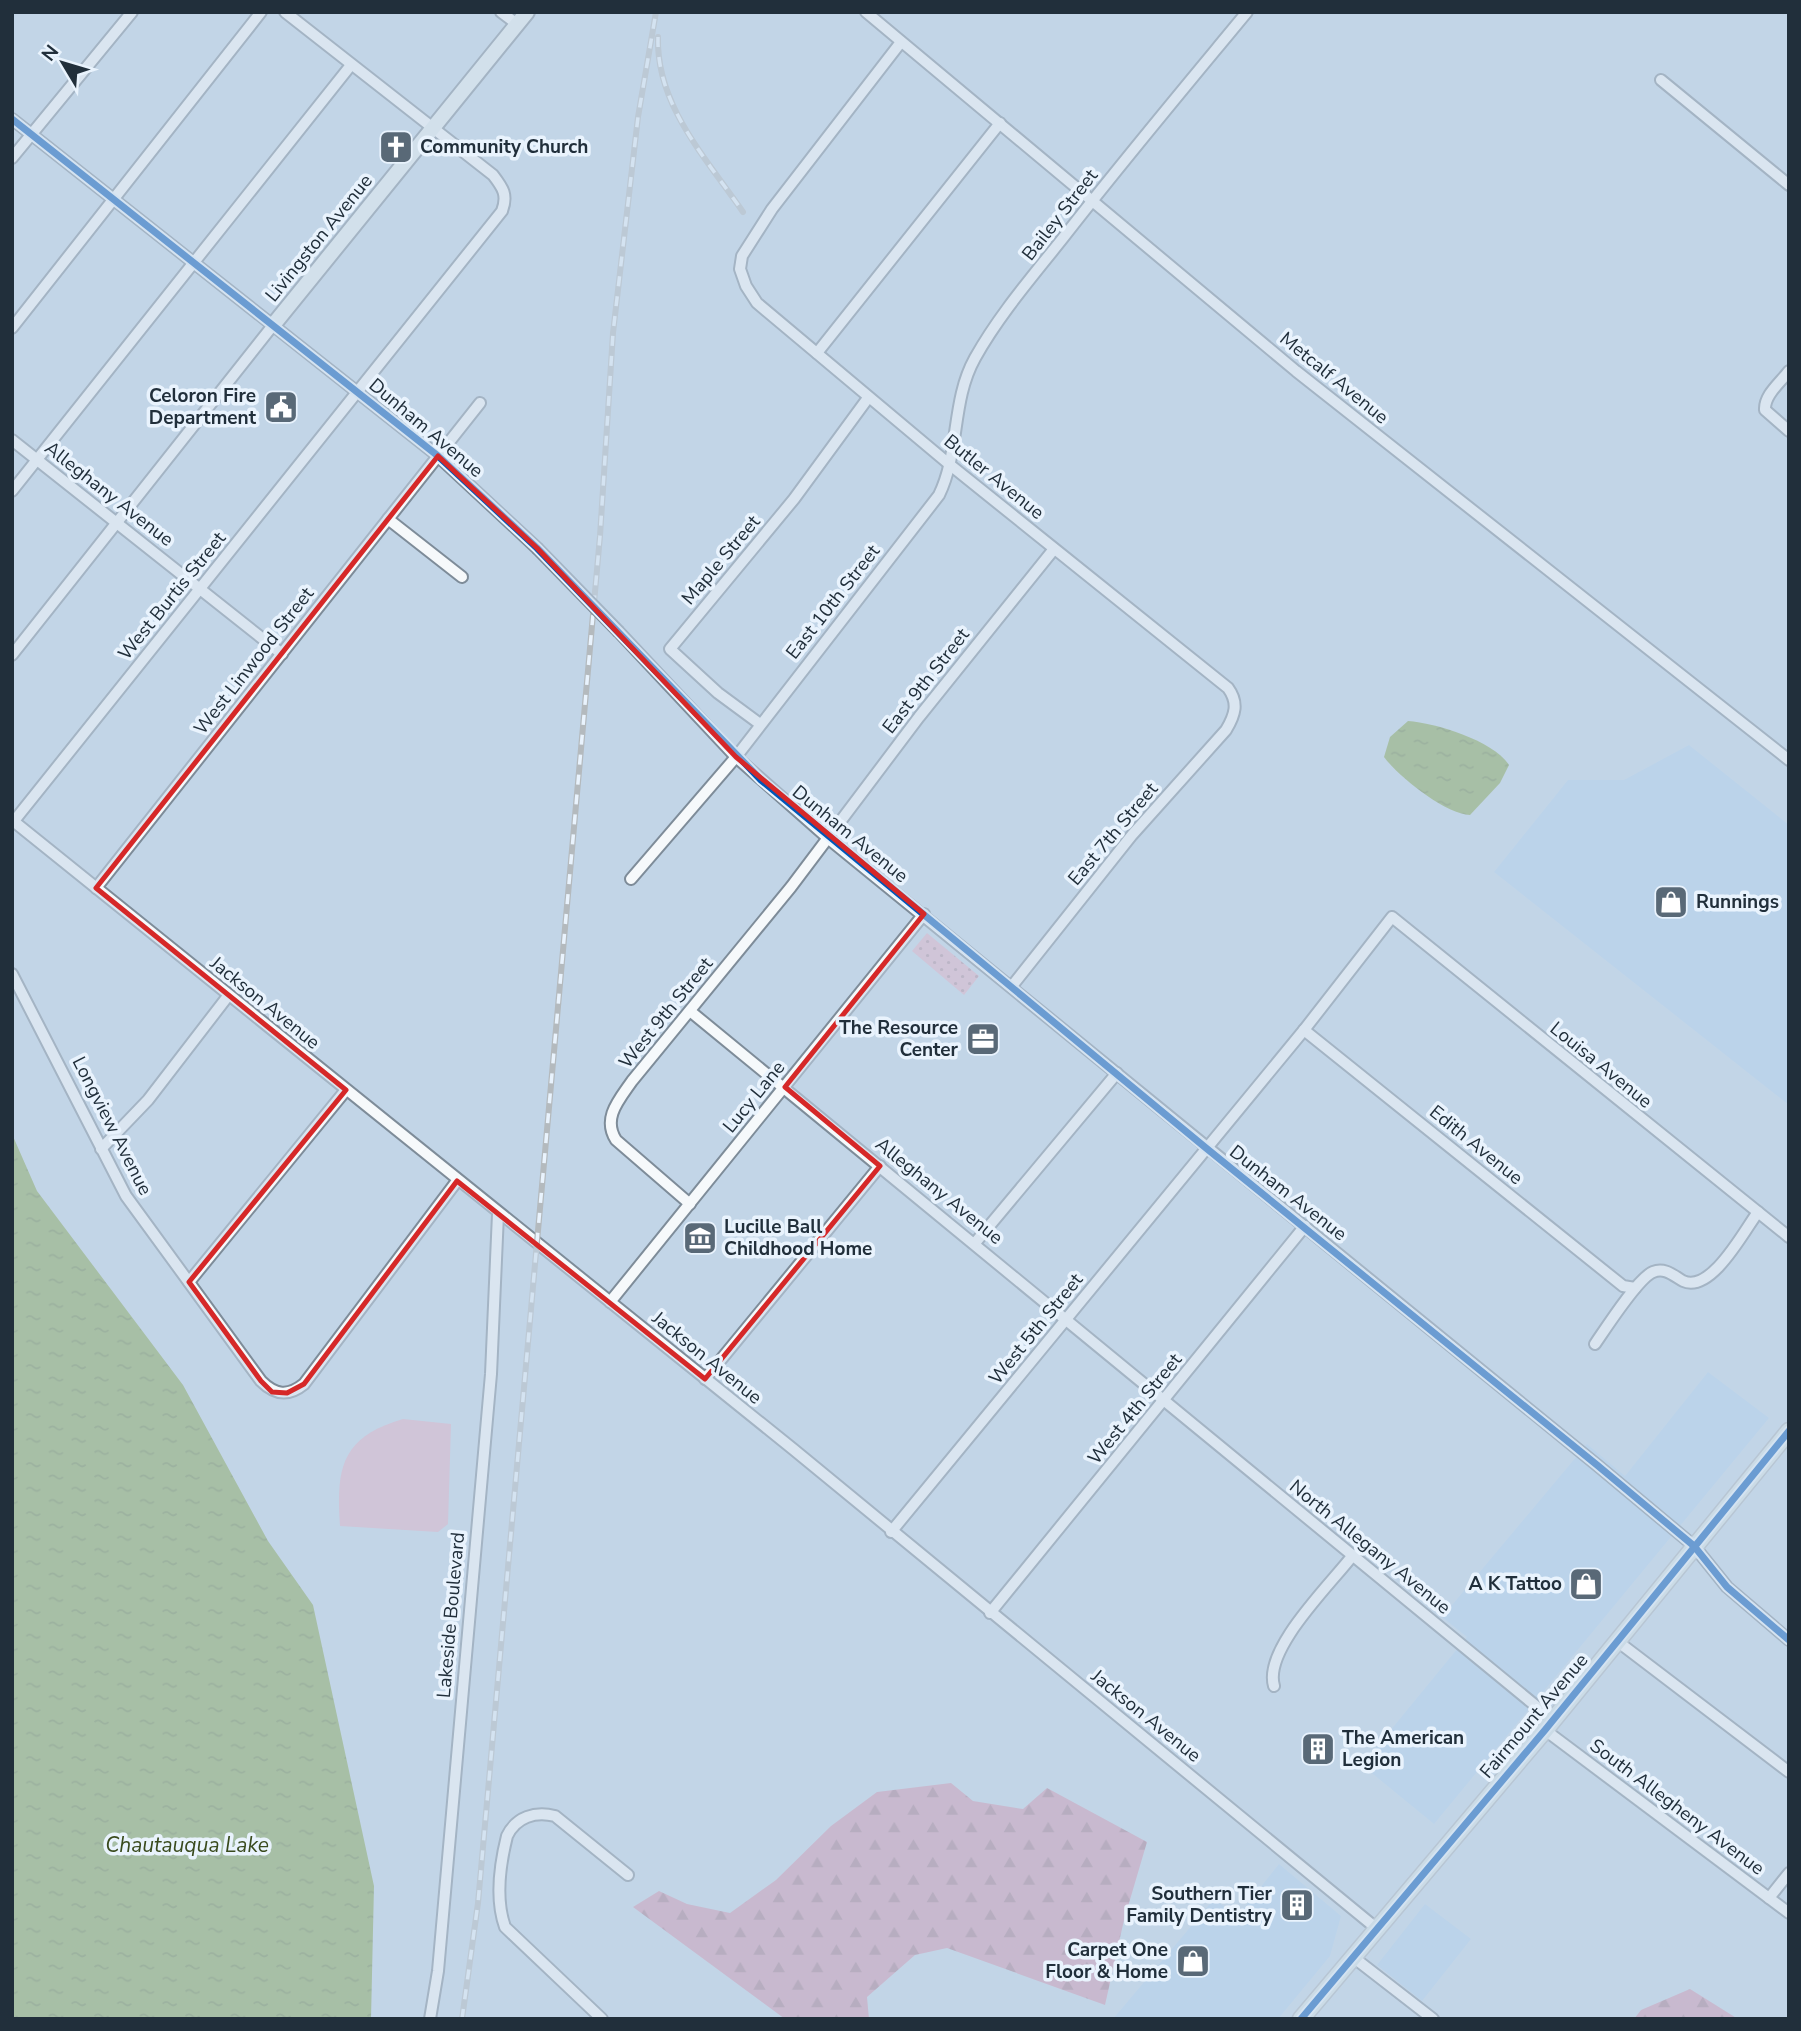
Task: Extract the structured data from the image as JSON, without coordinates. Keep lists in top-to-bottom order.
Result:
{
  "streets": {
    "main road": ["Fairmount Avenue"],
    "street": [
      "Bailey Street",
      "Livingston Avenue",
      "Metcalf Avenue",
      "Dunham Avenue",
      "Butler Avenue",
      "Alleghany Avenue",
      "Maple Street",
      "West Burtis Street",
      "East 10th Street",
      "West Linwood Street",
      "East 9th Street",
      "East 7th Street",
      "Jackson Avenue",
      "West 9th Street",
      "Louisa Avenue",
      "Lucy Lane",
      "Longview Avenue",
      "Edith Avenue",
      "West 5th Street",
      "West 4th Street",
      "North Allegany Avenue",
      "Lakeside Boulevard",
      "South Allegheny Avenue"
    ]
  },
  "crossings": [
    ["Bailey Street", "Metcalf Avenue"],
    ["Bailey Street", "Butler Avenue"],
    ["Bailey Street", "East 10th Street"],
    ["Livingston Avenue", "Dunham Avenue"],
    ["Livingston Avenue", "Alleghany Avenue"],
    ["Livingston Avenue", "West Burtis Street"],
    ["Metcalf Avenue", "Butler Avenue"],
    ["Dunham Avenue", "West Burtis Street"],
    ["Dunham Avenue", "East 10th Street"],
    ["Dunham Avenue", "West Linwood Street"],
    ["Dunham Avenue", "East 9th Street"],
    ["Dunham Avenue", "East 7th Street"],
    ["Dunham Avenue", "West 9th Street"],
    ["Dunham Avenue", "Lucy Lane"],
    ["Dunham Avenue", "West 5th Street"],
    ["Dunham Avenue", "West 4th Street"],
    ["Dunham Avenue", "Fairmount Avenue"],
    ["Butler Avenue", "Maple Street"],
    ["Butler Avenue", "East 10th Street"],
    ["Butler Avenue", "East 9th Street"],
    ["Butler Avenue", "East 7th Street"],
    ["Alleghany Avenue", "West Burtis Street"],
    ["Alleghany Avenue", "West Linwood Street"],
    ["Alleghany Avenue", "West 9th Street"],
    ["Alleghany Avenue", "Lucy Lane"],
    ["Alleghany Avenue", "West 5th Street"],
    ["Alleghany Avenue", "West 4th Street"],
    ["Alleghany Avenue", "North Allegany Avenue"],
    ["Maple Street", "East 10th Street"],
    ["West Burtis Street", "Jackson Avenue"],
    ["West Linwood Street", "Jackson Avenue"],
    ["East 9th Street", "West 9th Street"],
    ["Jackson Avenue", "Lucy Lane"],
    ["Jackson Avenue", "Longview Avenue"],
    ["Jackson Avenue", "West 5th Street"],
    ["Jackson Avenue", "West 4th Street"],
    ["Jackson Avenue", "Lakeside Boulevard"],
    ["Jackson Avenue", "Fairmount Avenue"],
    ["West 9th Street", "Lucy Lane"],
    ["Louisa Avenue", "West 5th Street"],
    ["Edith Avenue", "West 5th Street"],
    ["West 4th Street", "North Allegany Avenue"],
    ["North Allegany Avenue", "Fairmount Avenue"],
    ["North Allegany Avenue", "South Allegheny Avenue"],
    ["Fairmount Avenue", "South Allegheny Avenue"]
  ],
  "water": ["Chautauqua Lake"],
  "places": {
    "church": ["Community Church"],
    "public building": ["Celoron Fire Department"],
    "shop": ["Runnings", "A K Tattoo", "Carpet One Floor & Home"],
    "office": ["The Resource Center"],
    "museum": ["Lucille Ball Childhood Home"],
    "building": ["The American Legion", "Southern Tier Family Dentistry"]
  },
  "north": "top left"
}
